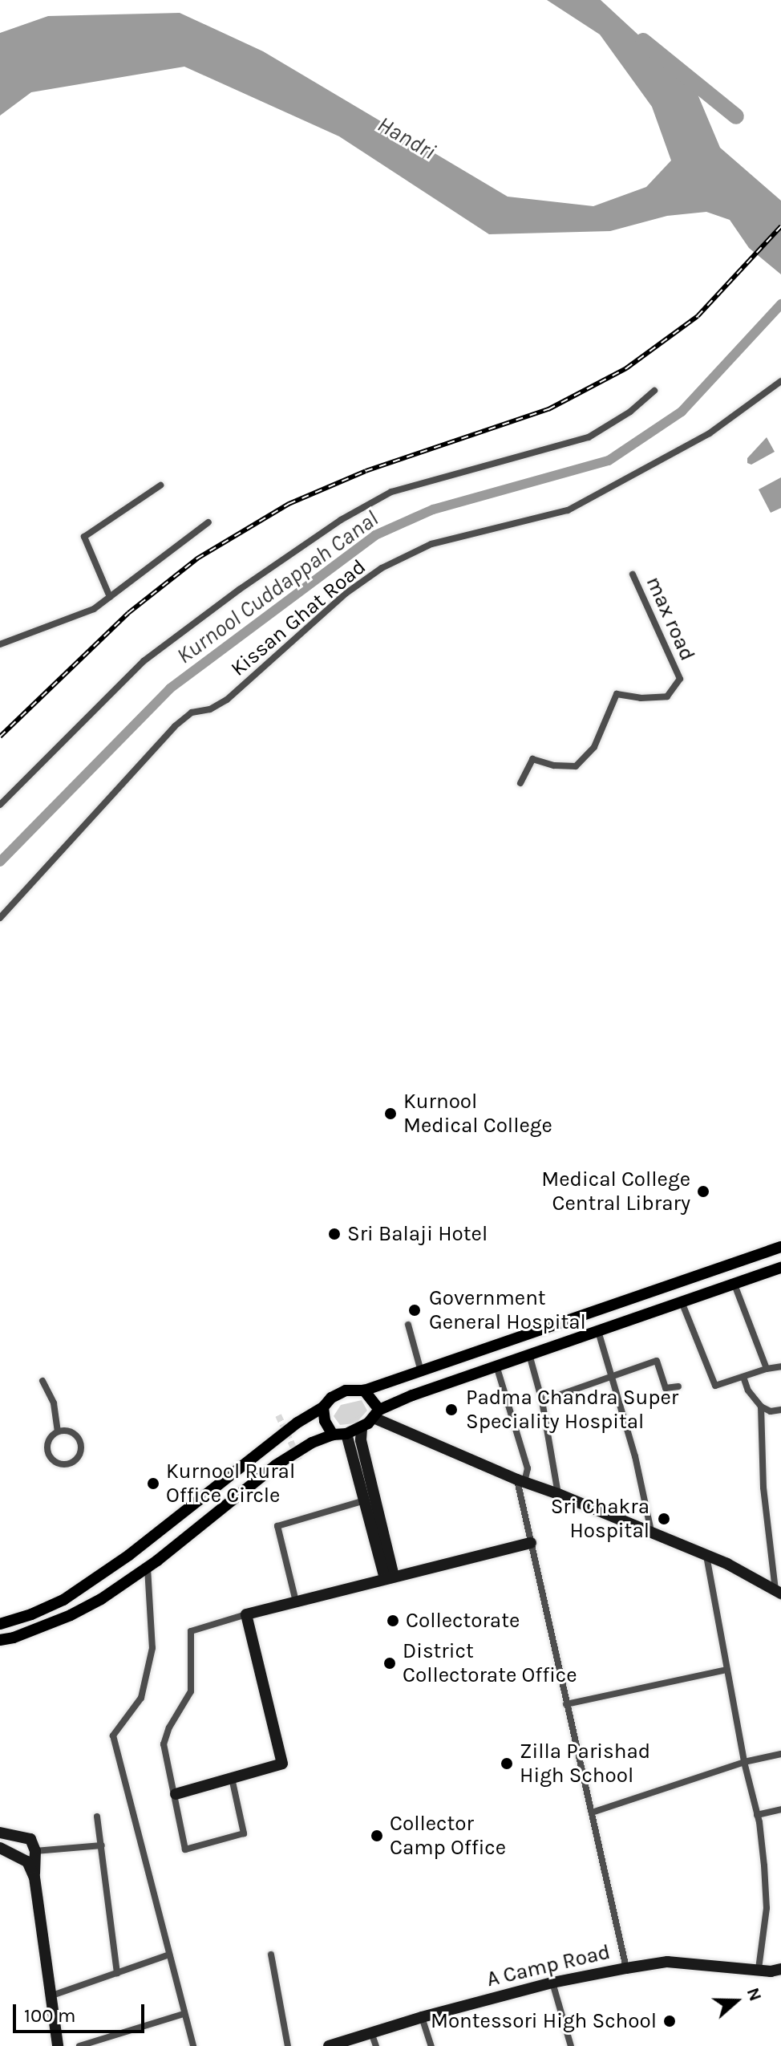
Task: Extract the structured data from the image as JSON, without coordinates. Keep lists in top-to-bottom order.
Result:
{
  "streets": {
    "street": ["Kissan Ghat Road", "max road", "A Camp Road"]
  },
  "water": ["Handri", "Kurnool Cuddappah Canal"],
  "places": [
    "Kurnool Medical College",
    "Medical College Central Library",
    "Sri Balaji Hotel",
    "Government General Hospital",
    "Padma Chandra Super Speciality Hospital",
    "Kurnool Rural Office Circle",
    "Sri Chakra Hospital",
    "Collectorate",
    "District Collectorate Office",
    "Zilla Parishad High School",
    "Collector Camp Office",
    "Montessori High School"
  ],
  "scale_bar": "100 m",
  "north": "right"
}
